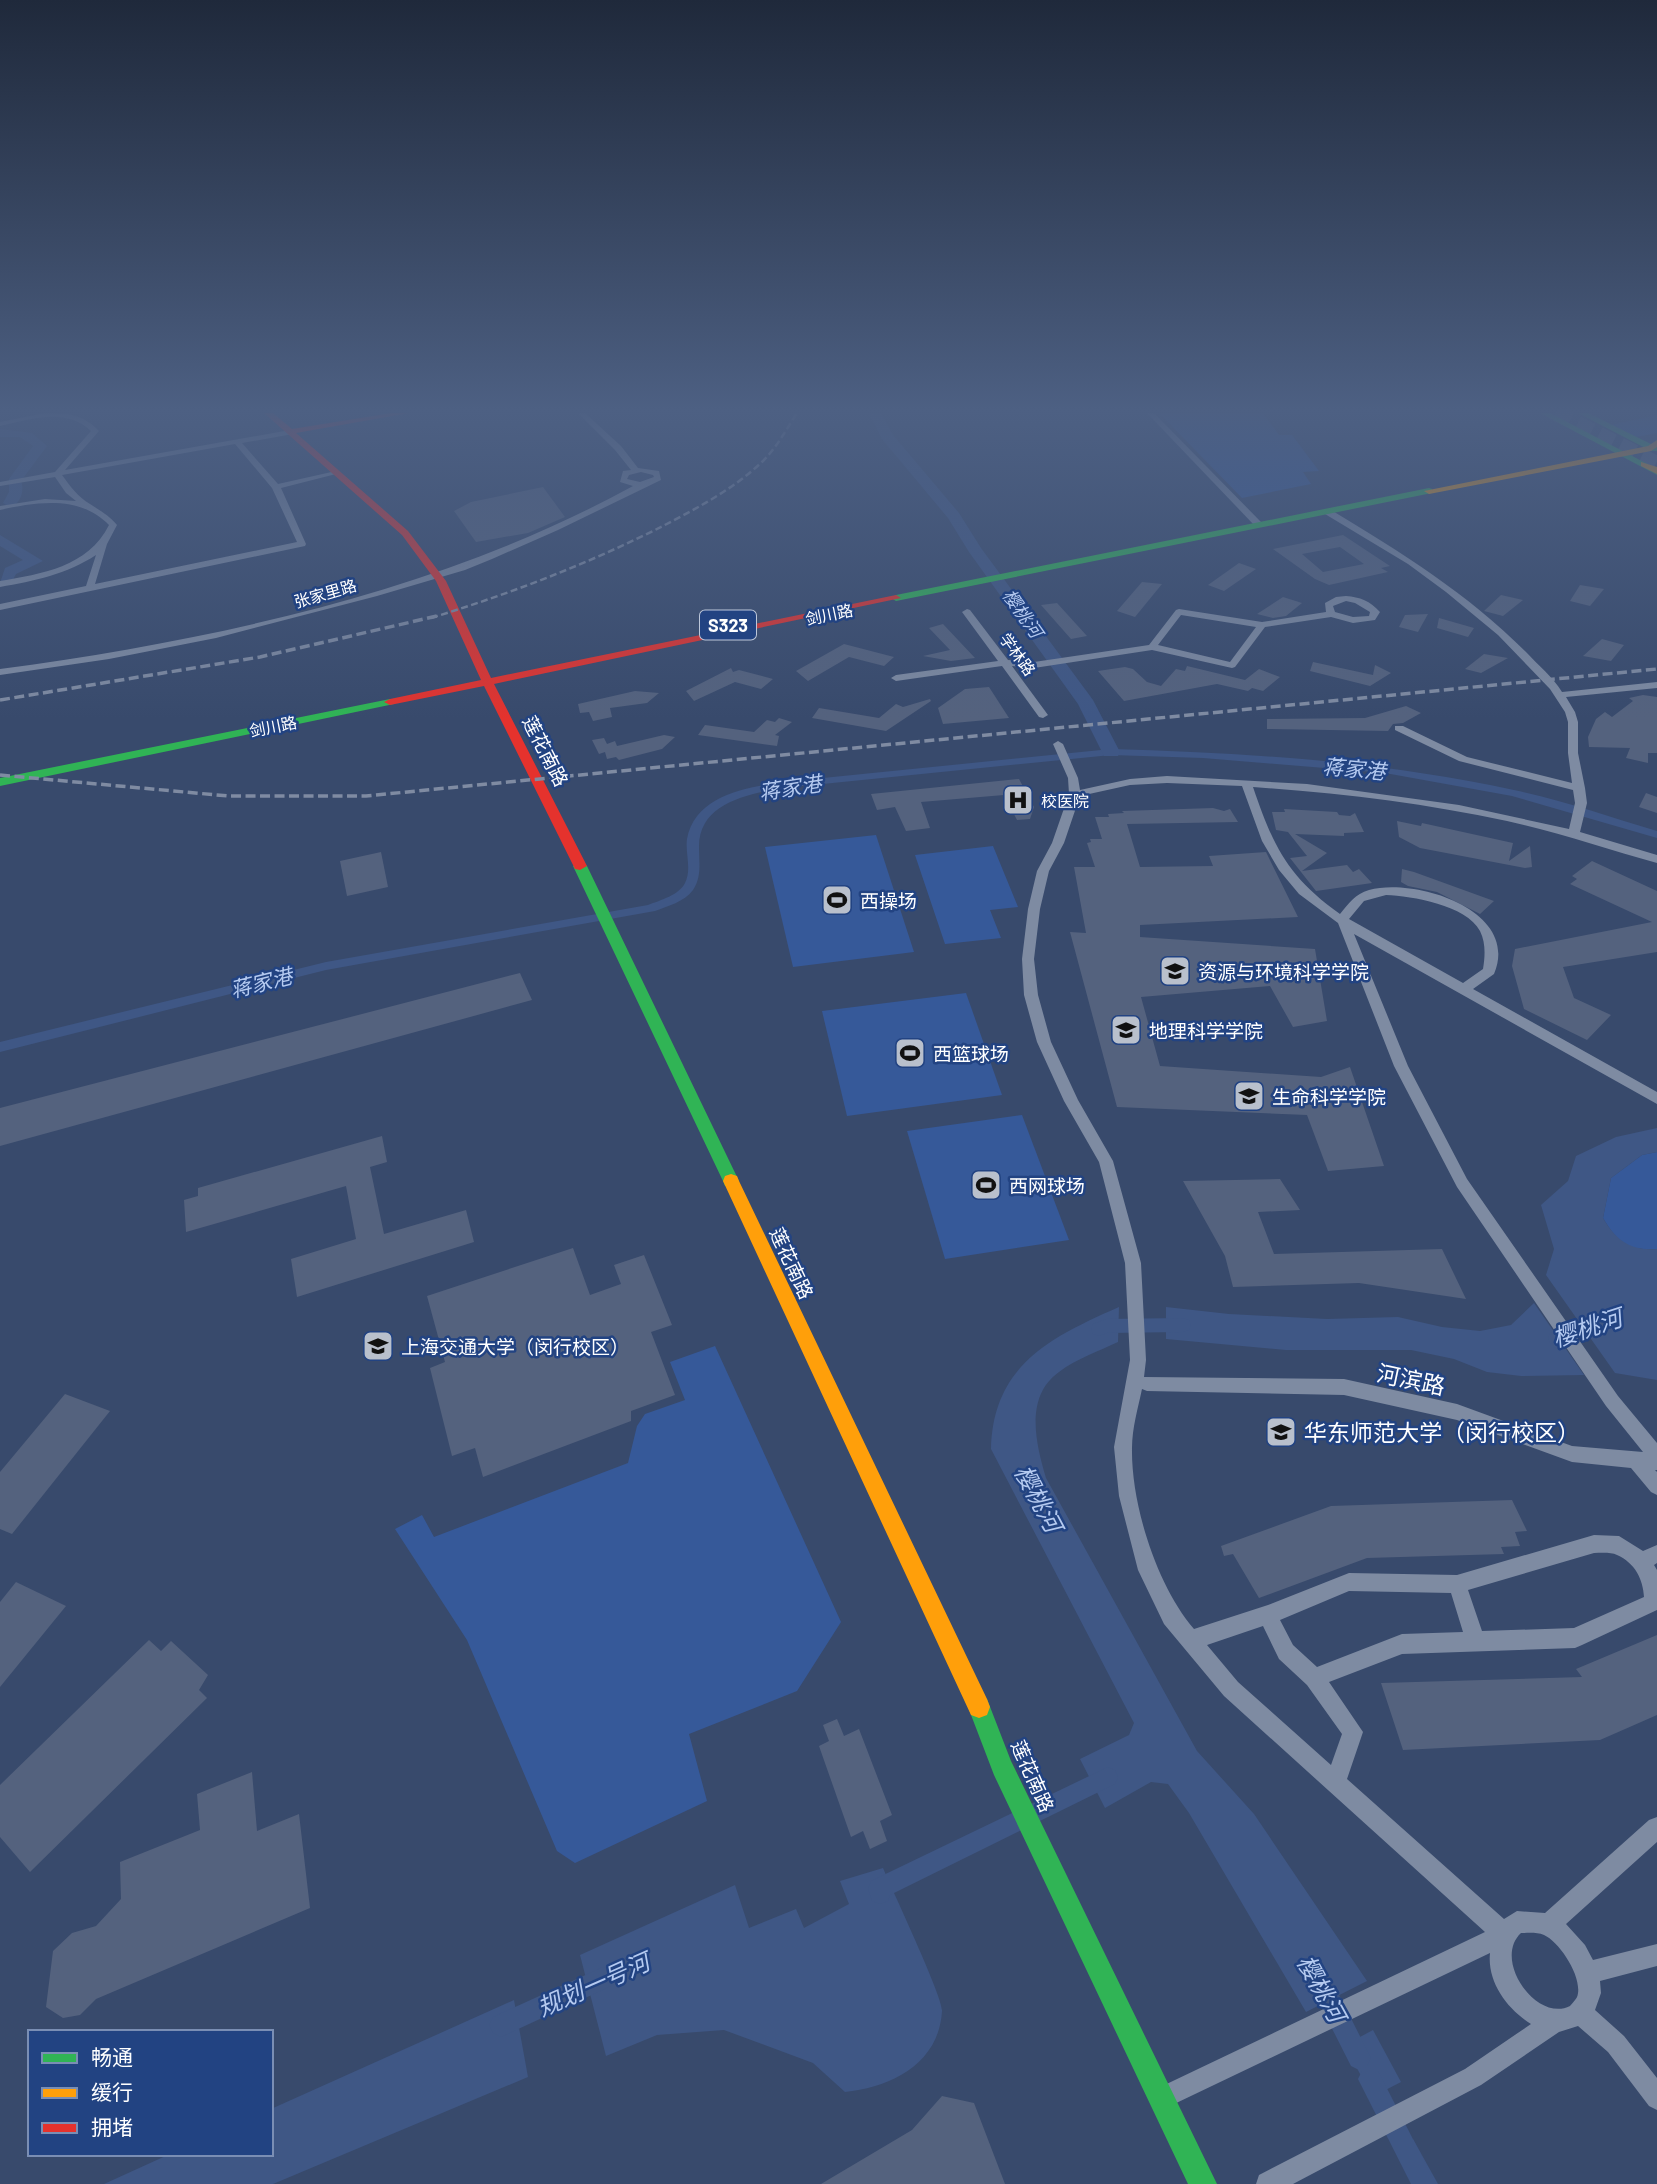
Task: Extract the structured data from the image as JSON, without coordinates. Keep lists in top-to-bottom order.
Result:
{
  "streets": {
    "main road": ["剑川路", "莲花南路"],
    "street": ["张家里路", "学林路", "河滨路"]
  },
  "crossings": [
    ["张家里路", "莲花南路"],
    ["剑川路", "莲花南路"]
  ],
  "water": ["樱桃河", "蒋家港", "规划一号河"],
  "places": {
    "hospital": ["校医院"],
    "sports": ["西操场", "西篮球场", "西网球场"],
    "school or university": [
      "资源与环境科学学院",
      "地理科学学院",
      "生命科学学院",
      "上海交通大学（闵行校区）",
      "华东师范大学（闵行校区）"
    ]
  },
  "legend": ["畅通", "缓行", "拥堵"]
}
